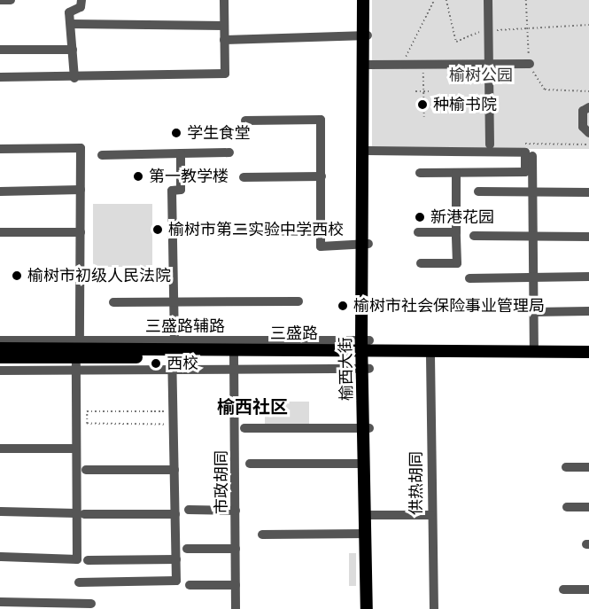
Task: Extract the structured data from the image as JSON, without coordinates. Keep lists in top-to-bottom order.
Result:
{
  "streets": {
    "main road": ["三盛路", "榆西大街"],
    "street": ["三盛路辅路", "市政胡同", "供热胡同"]
  },
  "crossings": [
    ["三盛路辅路", "三盛路"],
    ["三盛路辅路", "榆西大街"],
    ["三盛路辅路", "市政胡同"],
    ["三盛路", "榆西大街"],
    ["三盛路", "市政胡同"],
    ["三盛路", "供热胡同"]
  ],
  "districts": ["榆西社区"],
  "parks": ["榆树公园"],
  "places": [
    "种榆书院",
    "学生食堂",
    "第一教学楼",
    "新港花园",
    "榆树市第二实验中学西校",
    "榆树市初级人民法院",
    "榆树市社会保险事业管理局",
    "西校"
  ]
}
